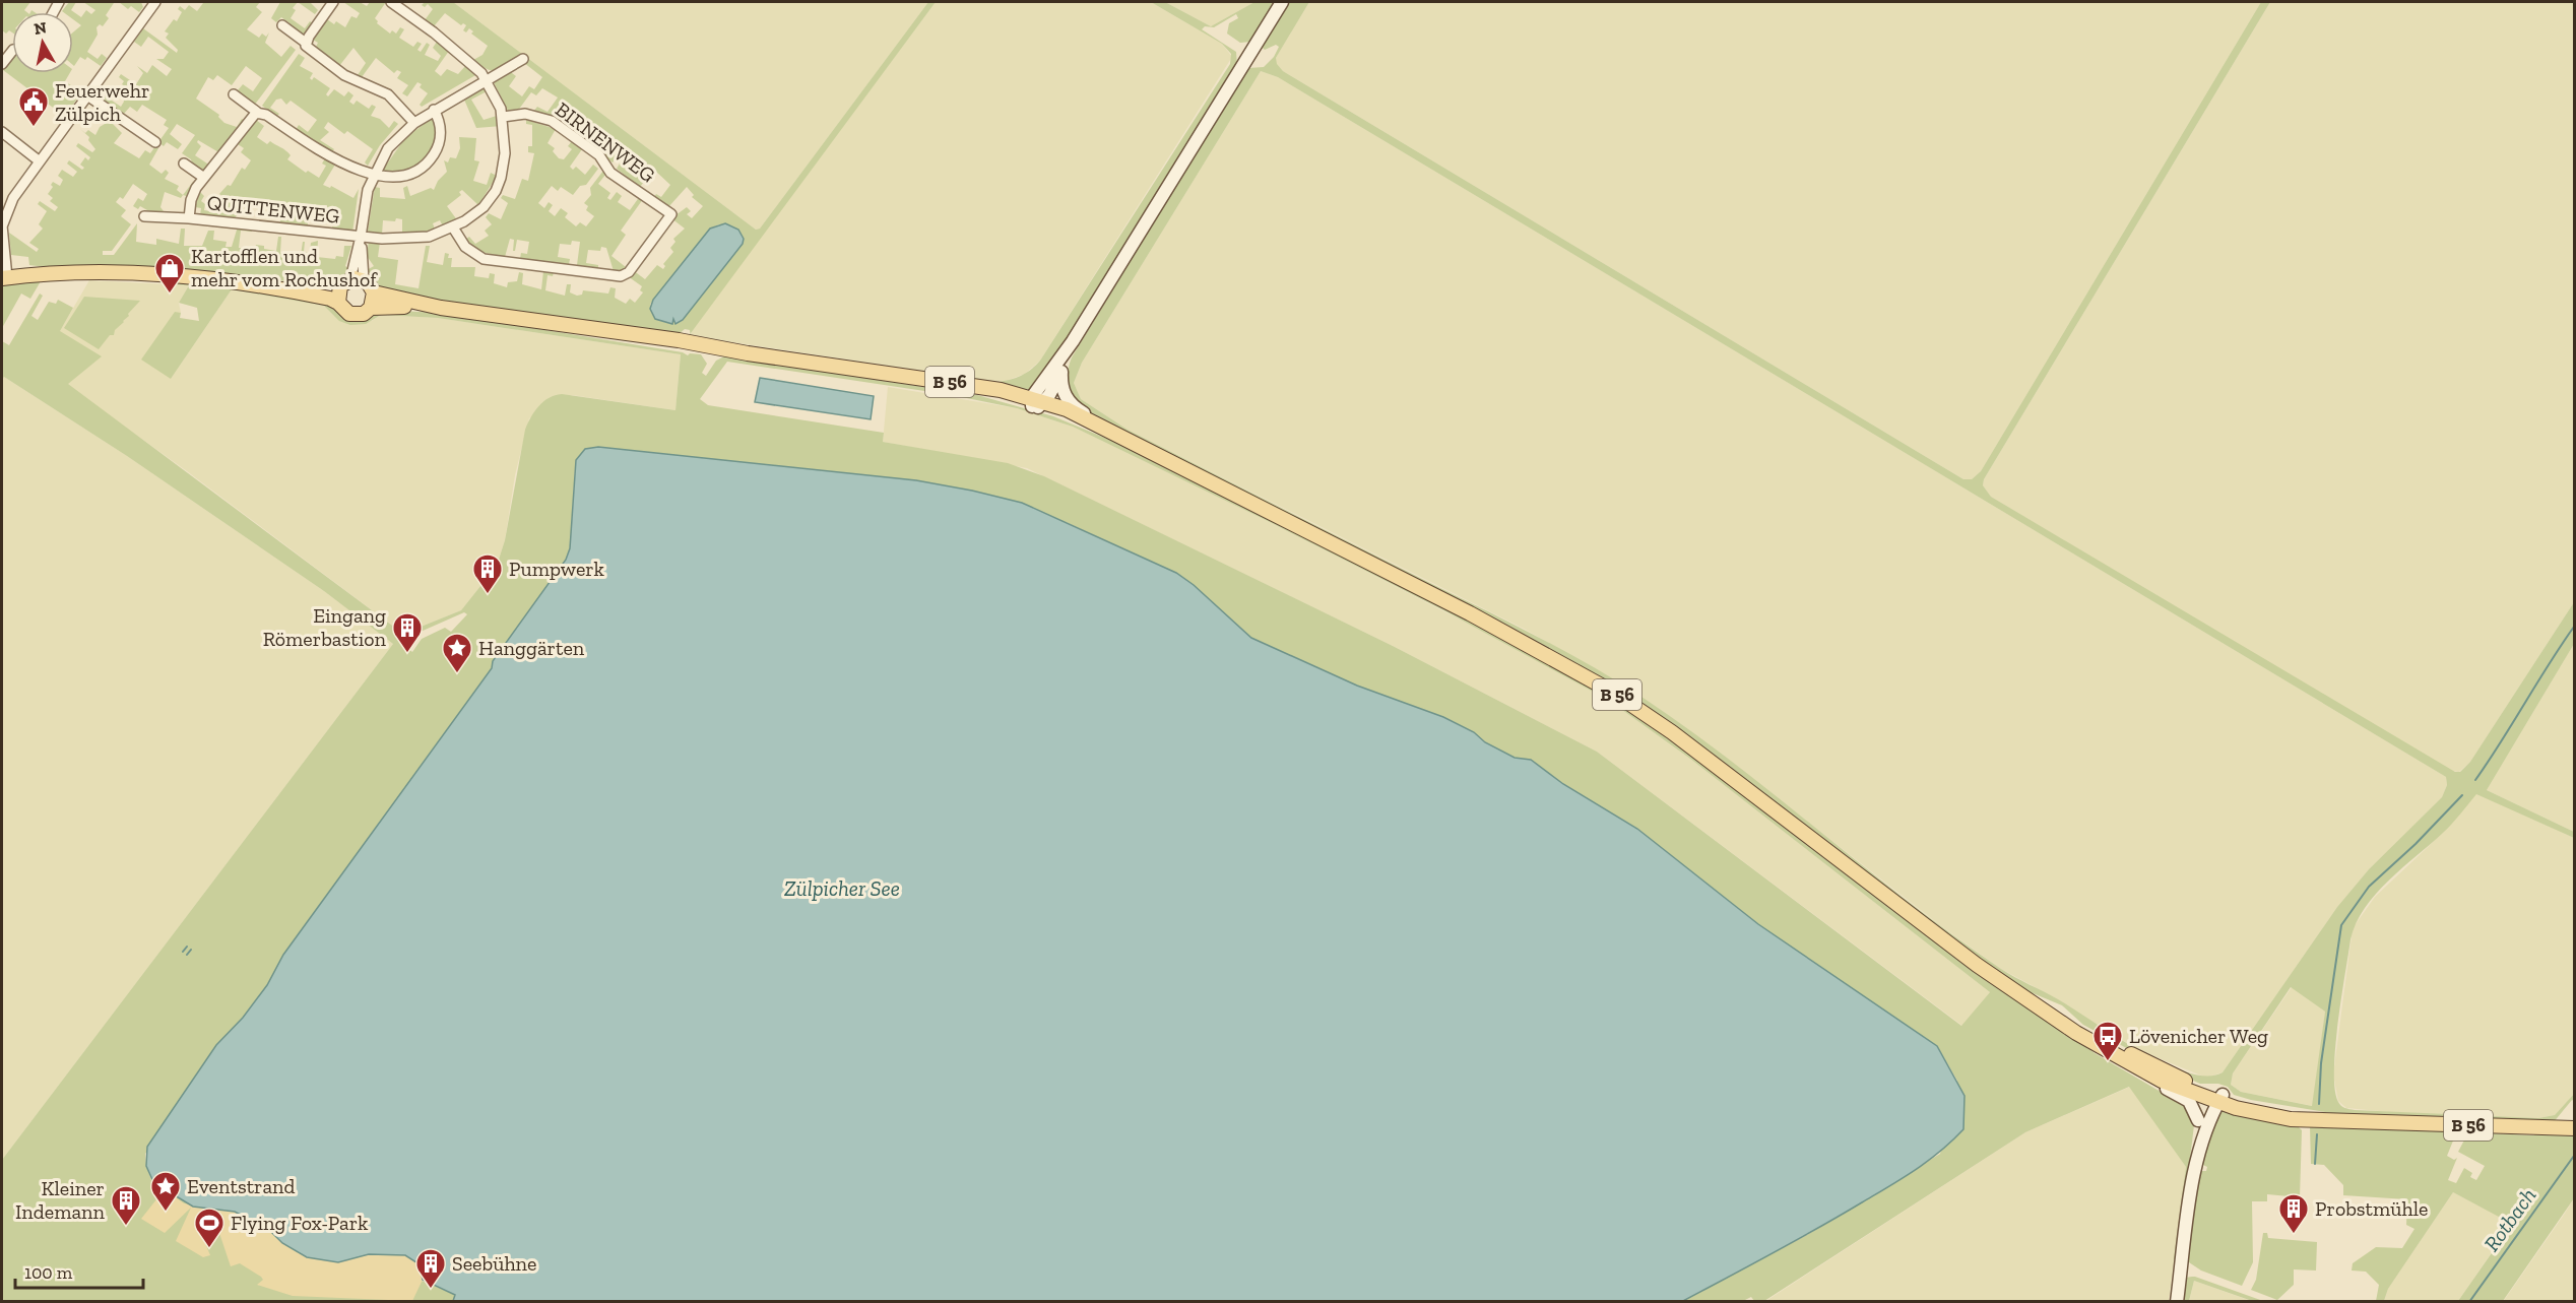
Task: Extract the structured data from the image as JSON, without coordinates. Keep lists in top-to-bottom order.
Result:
{
  "streets": {
    "main road": ["B 56"],
    "street": ["BIRNENWEG", "QUITTENWEG"]
  },
  "crossings": [
    ["BIRNENWEG", "QUITTENWEG"]
  ],
  "water": ["Zülpicher See", "Rotbach"],
  "places": {
    "public building": ["Feuerwehr Zülpich"],
    "shop": ["Kartofflen und mehr vom Rochushof"],
    "building": [
      "Pumpwerk",
      "Eingang Römerbastion",
      "Kleiner Indemann",
      "Probstmühle",
      "Seebühne"
    ],
    "place": ["Hanggärten", "Eventstrand"],
    "bus stop": ["Lövenicher Weg"],
    "sports": ["Flying Fox-Park"]
  },
  "scale_bar": "100 m",
  "north": "top"
}
